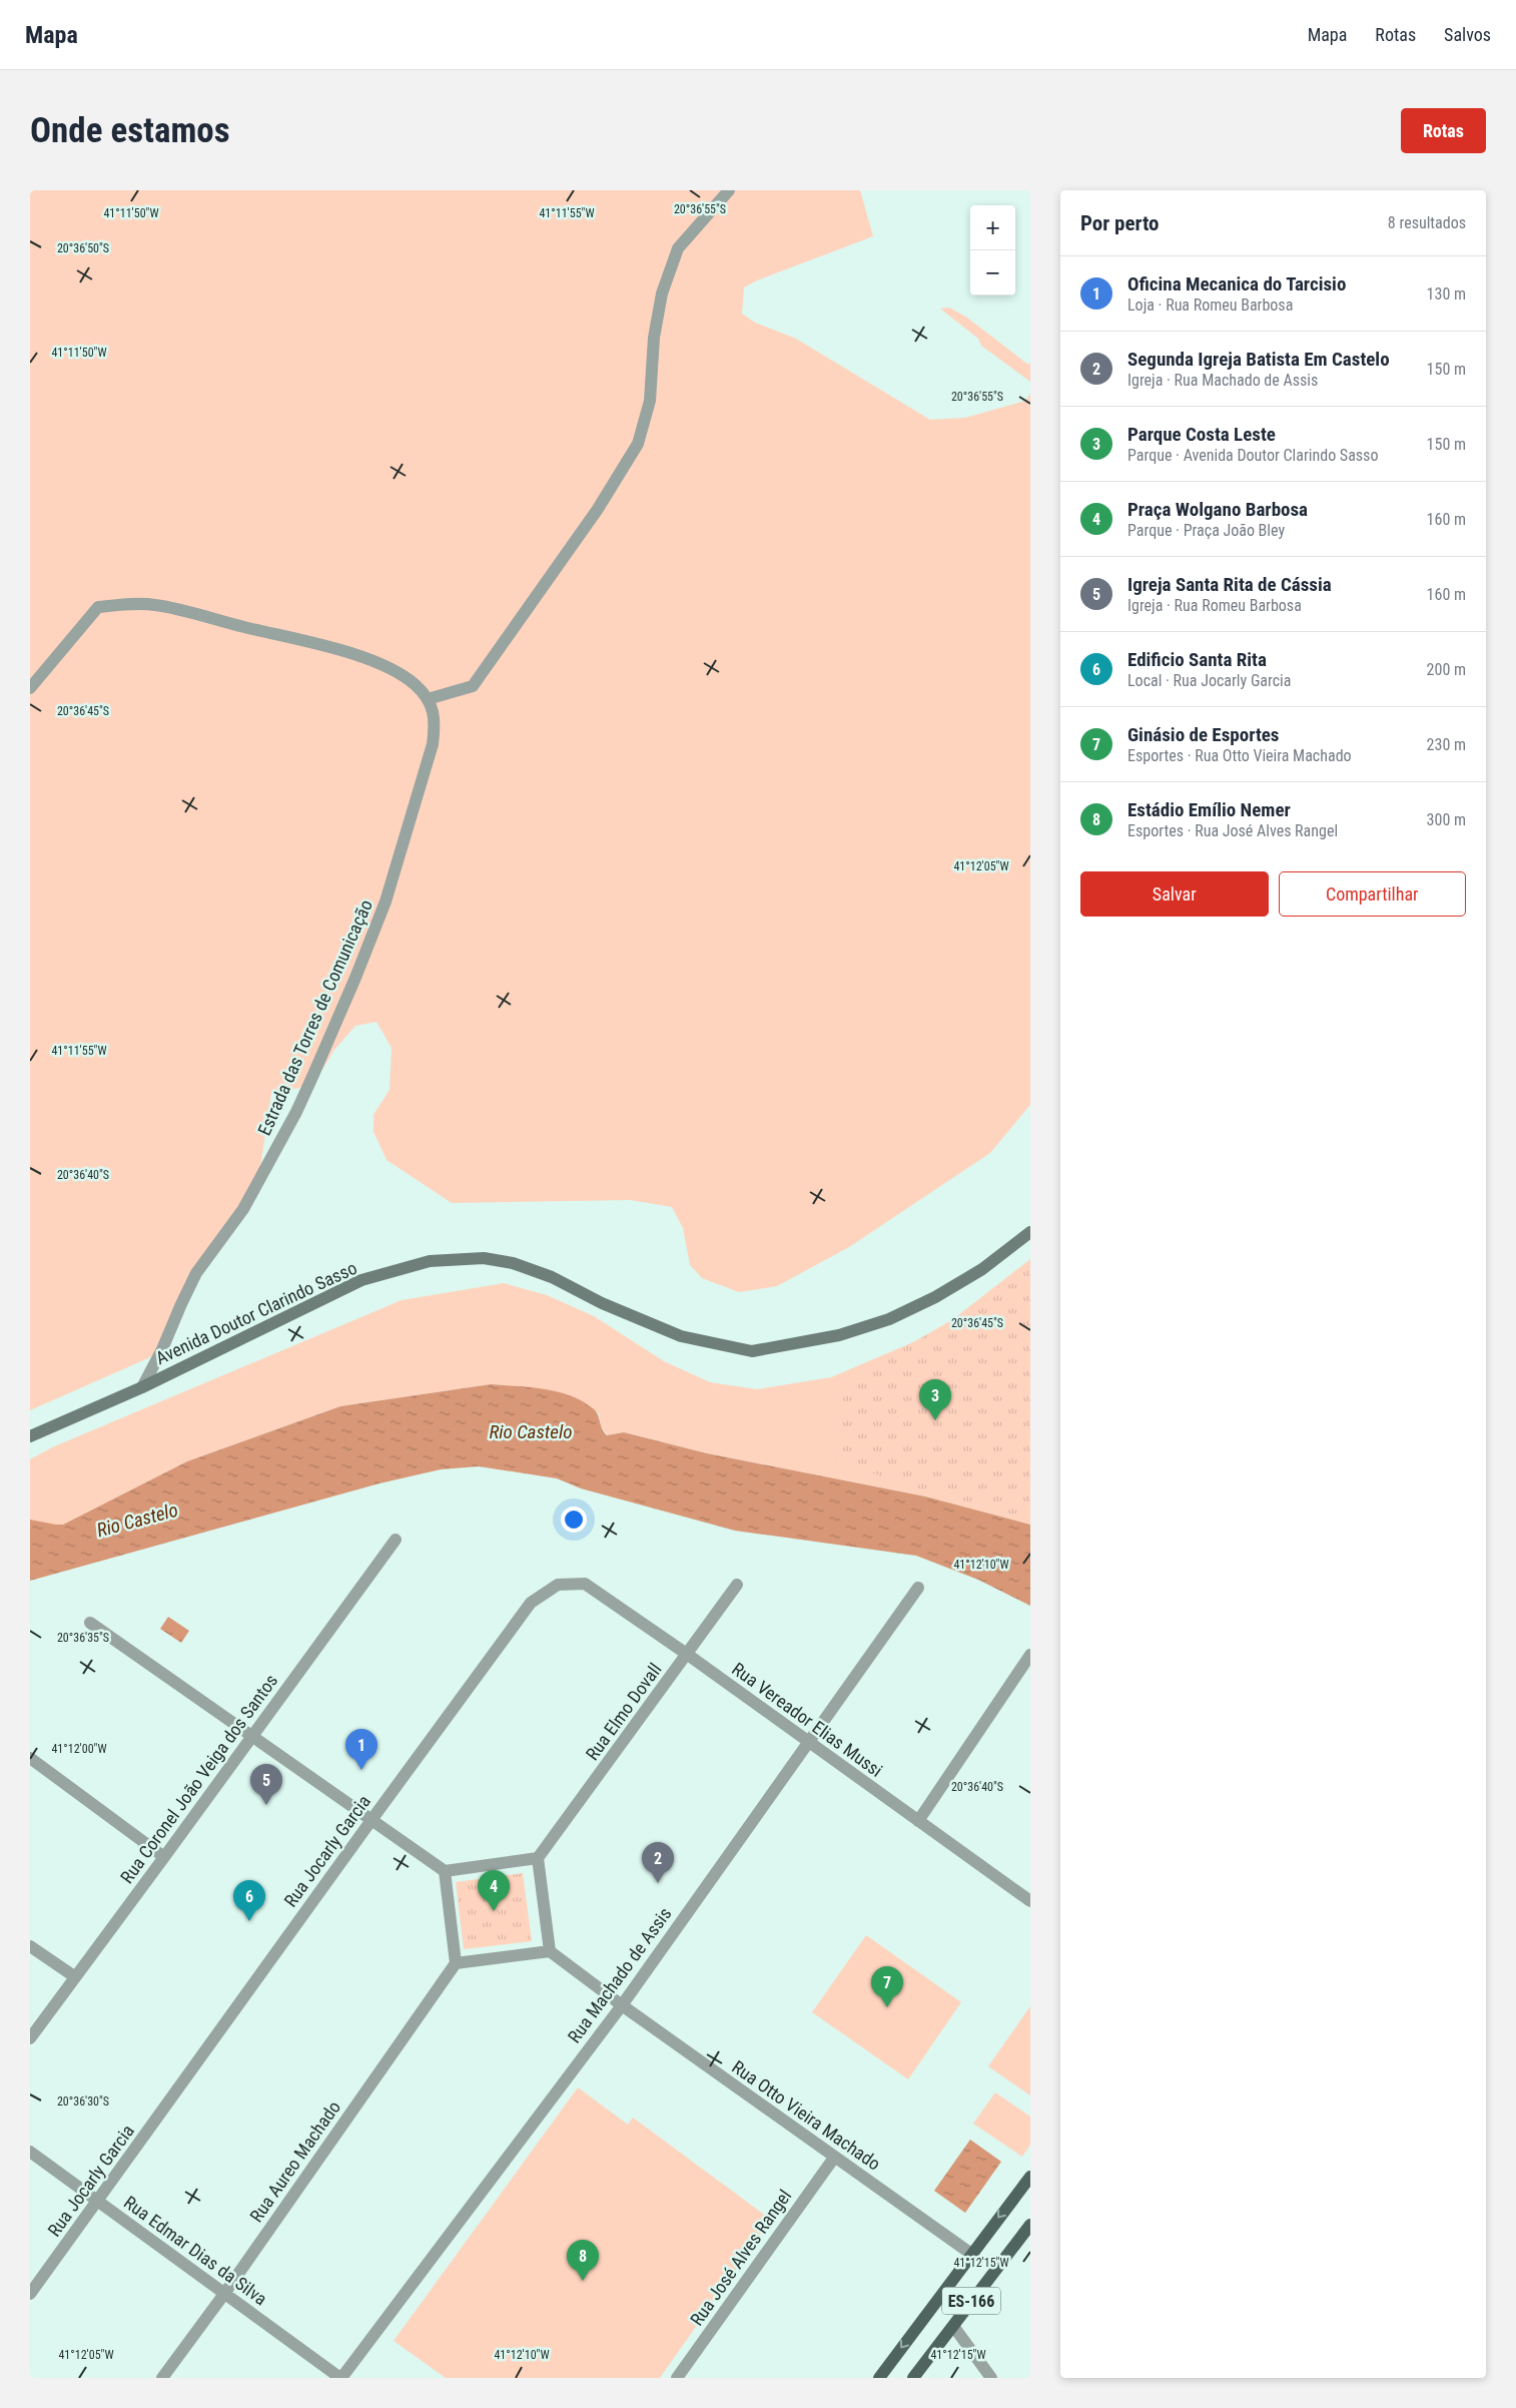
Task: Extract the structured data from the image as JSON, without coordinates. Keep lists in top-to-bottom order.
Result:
{
  "streets": {
    "main road": ["Avenida Doutor Clarindo Sasso", "ES-166"],
    "street": [
      "Estrada das Torres de Comunicação",
      "Rua Elmo Dovall",
      "Rua Vereador Elias Mussi",
      "Rua Coronel João Veiga dos Santos",
      "Rua Jocarly Garcia",
      "Rua Machado de Assis",
      "Rua Otto Vieira Machado",
      "Rua Aureo Machado",
      "Rua Edmar Dias da Silva",
      "Rua José Alves Rangel"
    ]
  },
  "crossings": [
    ["Estrada das Torres de Comunicação", "Avenida Doutor Clarindo Sasso"],
    ["Rua Elmo Dovall", "Rua Vereador Elias Mussi"],
    ["Rua Vereador Elias Mussi", "Rua Jocarly Garcia"],
    ["Rua Vereador Elias Mussi", "Rua Machado de Assis"],
    ["Rua Jocarly Garcia", "Rua Edmar Dias da Silva"],
    ["Rua Machado de Assis", "Rua Otto Vieira Machado"],
    ["Rua Machado de Assis", "Rua Edmar Dias da Silva"],
    ["Rua Otto Vieira Machado", "Rua José Alves Rangel"],
    ["Rua Otto Vieira Machado", "ES-166"],
    ["Rua Aureo Machado", "Rua Edmar Dias da Silva"]
  ],
  "water": ["Rio Castelo"],
  "page": {
    "header": "Mapa",
    "nav": ["Mapa", "Rotas", "Salvos"],
    "buttons": [
      "Rotas",
      ["Salvar", "Compartilhar"]
    ],
    "title": "Onde estamos",
    "heading": ["Por perto", "8 resultados"],
    "map_buttons": ["+", "−"],
    "list": [
      {
        "mark": "1",
        "name": "Oficina Mecanica do Tarcisio",
        "note": "Loja · Rua Romeu Barbosa",
        "value": "130 m"
      },
      {
        "mark": "2",
        "name": "Segunda Igreja Batista Em Castelo",
        "note": "Igreja · Rua Machado de Assis",
        "value": "150 m"
      },
      {
        "mark": "3",
        "name": "Parque Costa Leste",
        "note": "Parque · Avenida Doutor Clarindo Sasso",
        "value": "150 m"
      },
      {
        "mark": "4",
        "name": "Praça Wolgano Barbosa",
        "note": "Parque · Praça João Bley",
        "value": "160 m"
      },
      {
        "mark": "5",
        "name": "Igreja Santa Rita de Cássia",
        "note": "Igreja · Rua Romeu Barbosa",
        "value": "160 m"
      },
      {
        "mark": "6",
        "name": "Edificio Santa Rita",
        "note": "Local · Rua Jocarly Garcia",
        "value": "200 m"
      },
      {
        "mark": "7",
        "name": "Ginásio de Esportes",
        "note": "Esportes · Rua Otto Vieira Machado",
        "value": "230 m"
      },
      {
        "mark": "8",
        "name": "Estádio Emílio Nemer",
        "note": "Esportes · Rua José Alves Rangel",
        "value": "300 m"
      }
    ],
    "pins": [
      "3",
      "1",
      "5",
      "2",
      "4",
      "6",
      "7",
      "8"
    ]
  },
  "coordinates": [
    "20°36'55\"S",
    "41°11'50\"W",
    "41°11'55\"W",
    "20°36'50\"S",
    "20°36'45\"S",
    "41°12'05\"W",
    "20°36'40\"S",
    "41°12'10\"W",
    "20°36'35\"S",
    "41°12'00\"W",
    "20°36'30\"S",
    "41°12'15\"W"
  ]
}
